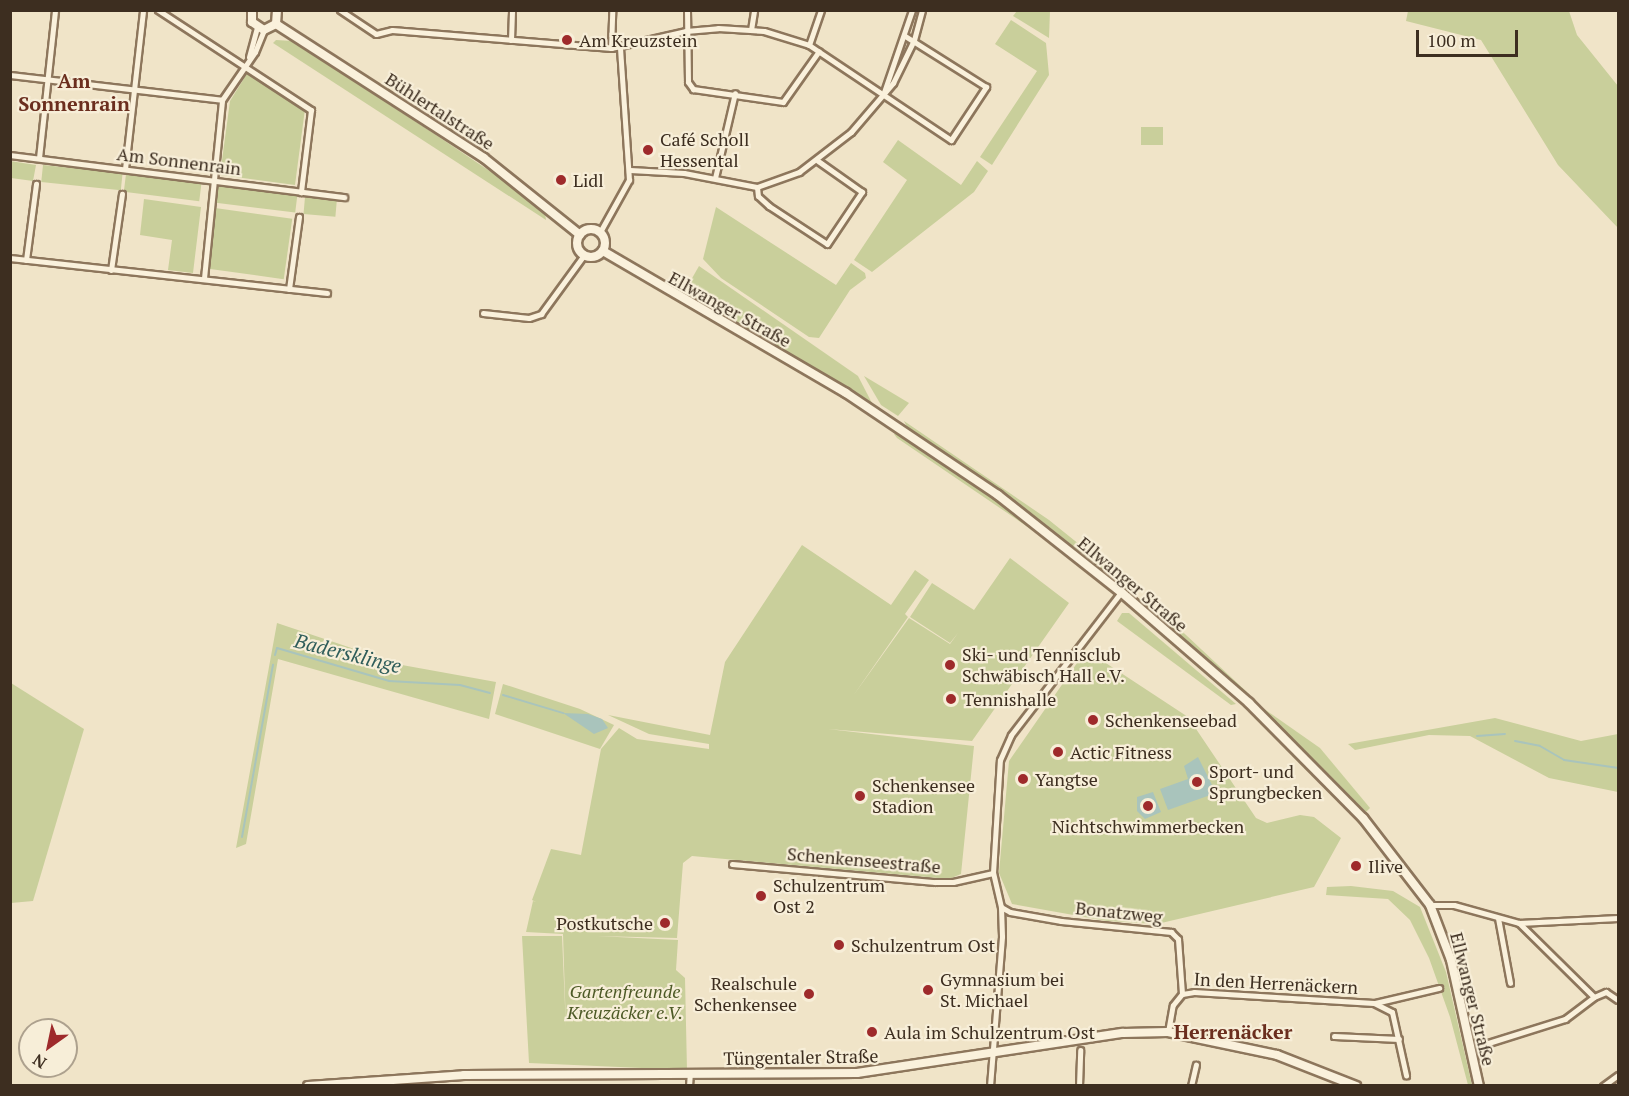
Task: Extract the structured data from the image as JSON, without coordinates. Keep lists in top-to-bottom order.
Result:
{
  "streets": {
    "main road": ["Bühlertalstraße", "Ellwanger Straße", "Tüngentaler Straße"],
    "street": [
      "Am Sonnenrain",
      "Schenkenseestraße",
      "Bonatzweg",
      "In den Herrenäckern"
    ]
  },
  "crossings": [
    ["Bühlertalstraße", "Ellwanger Straße"],
    ["Bonatzweg", "In den Herrenäckern"],
    ["In den Herrenäckern", "Tüngentaler Straße"]
  ],
  "districts": ["Am Sonnenrain", "Herrenäcker"],
  "water": ["Badersklinge"],
  "parks": ["Gartenfreunde Kreuzäcker e.V."],
  "places": [
    "Am Kreuzstein",
    "Café Scholl Hessental",
    "Lidl",
    "Ski- und Tennisclub Schwäbisch Hall e.V.",
    "Tennishalle",
    "Schenkenseebad",
    "Actic Fitness",
    "Yangtse",
    "Sport- und Sprungbecken",
    "Schenkensee Stadion",
    "Nichtschwimmerbecken",
    "Ilive",
    "Schulzentrum Ost 2",
    "Postkutsche",
    "Schulzentrum Ost",
    "Gymnasium bei St. Michael",
    "Realschule Schenkensee",
    "Aula im Schulzentrum Ost"
  ],
  "scale_bar": "100 m",
  "north": "bottom left"
}
